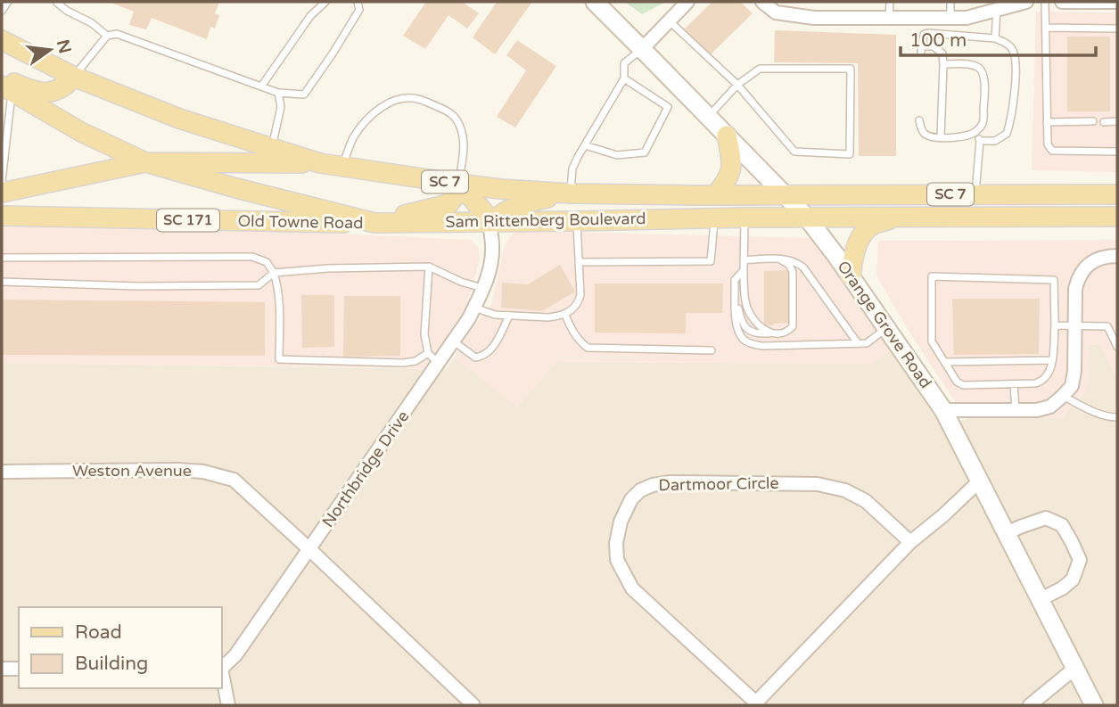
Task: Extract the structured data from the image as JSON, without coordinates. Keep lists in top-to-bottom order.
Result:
{
  "streets": {
    "main road": [
      "SC 7",
      "SC 171",
      "Sam Rittenberg Boulevard",
      "Old Towne Road"
    ],
    "street": [
      "Orange Grove Road",
      "Northbridge Drive",
      "Weston Avenue",
      "Dartmoor Circle"
    ]
  },
  "crossings": [
    ["Sam Rittenberg Boulevard", "Old Towne Road"],
    ["Sam Rittenberg Boulevard", "Orange Grove Road"],
    ["Sam Rittenberg Boulevard", "Northbridge Drive"],
    ["Northbridge Drive", "Weston Avenue"]
  ],
  "legend": ["Road", "Building"],
  "scale_bar": "100 m",
  "north": "right"
}
